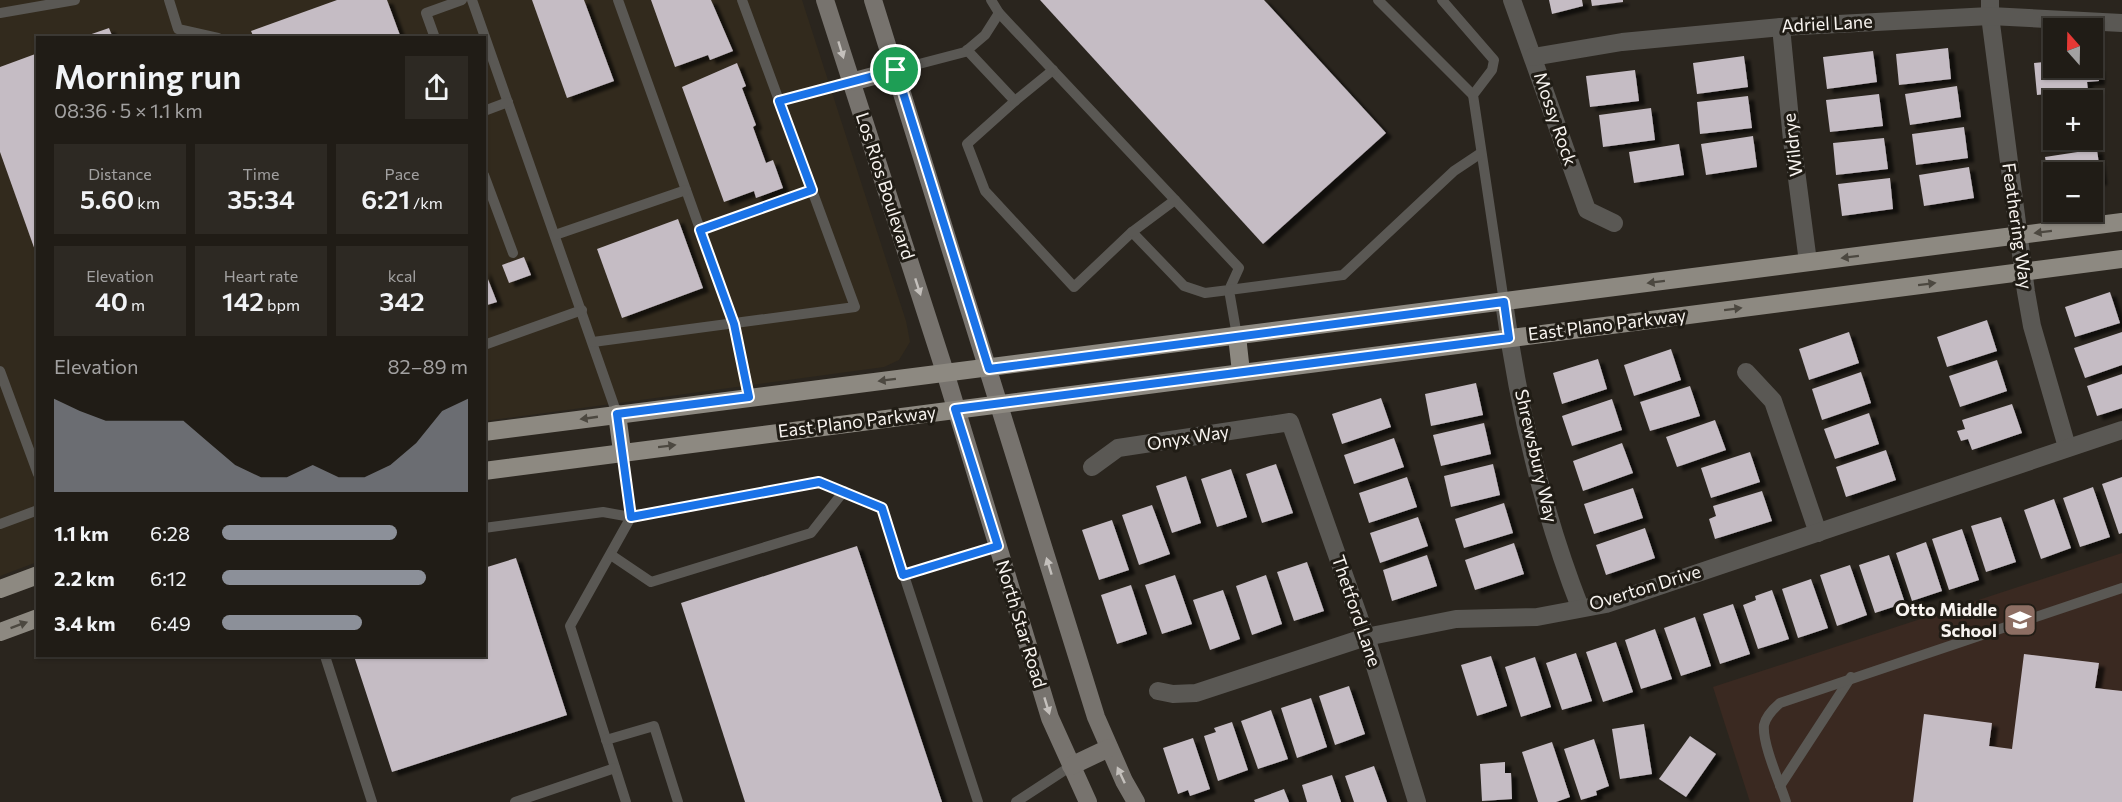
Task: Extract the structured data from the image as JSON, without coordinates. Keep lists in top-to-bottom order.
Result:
{
  "streets": {
    "main road": ["Los Rios Boulevard", "East Plano Parkway", "North Star Road"],
    "street": [
      "Adriel Lane",
      "Mossy Rock",
      "Wildrye",
      "Feathering Way",
      "Onyx Way",
      "Shrewsbury Way",
      "Overton Drive",
      "Thetford Lane"
    ]
  },
  "crossings": [
    ["Adriel Lane", "Mossy Rock"],
    ["Adriel Lane", "Wildrye"],
    ["Adriel Lane", "Feathering Way"],
    ["Wildrye", "East Plano Parkway"],
    ["Los Rios Boulevard", "East Plano Parkway"],
    ["Los Rios Boulevard", "North Star Road"],
    ["Feathering Way", "East Plano Parkway"],
    ["Feathering Way", "Overton Drive"],
    ["East Plano Parkway", "Shrewsbury Way"],
    ["East Plano Parkway", "North Star Road"],
    ["Onyx Way", "Thetford Lane"],
    ["Shrewsbury Way", "Overton Drive"],
    ["Overton Drive", "Thetford Lane"]
  ],
  "places": {
    "school or university": ["Otto Middle School"]
  },
  "north": "top",
  "page": {
    "map_buttons": ["+", "−"],
    "heading": ["Morning run", "08:36 · 5 × 1.1 km"],
    "stats": [
      ["Distance", "5.60 km"],
      ["Time", "35:34"],
      ["Pace", "6:21 /km"],
      ["Elevation", "40 m"],
      ["Heart rate", "142 bpm"],
      ["kcal", "342"]
    ],
    "chart": ["Elevation", "82–89 m"],
    "list": [
      {
        "name": "1.1 km",
        "note": "6:28"
      },
      {
        "name": "2.2 km",
        "note": "6:12"
      },
      {
        "name": "3.4 km",
        "note": "6:49"
      }
    ]
  }
}
